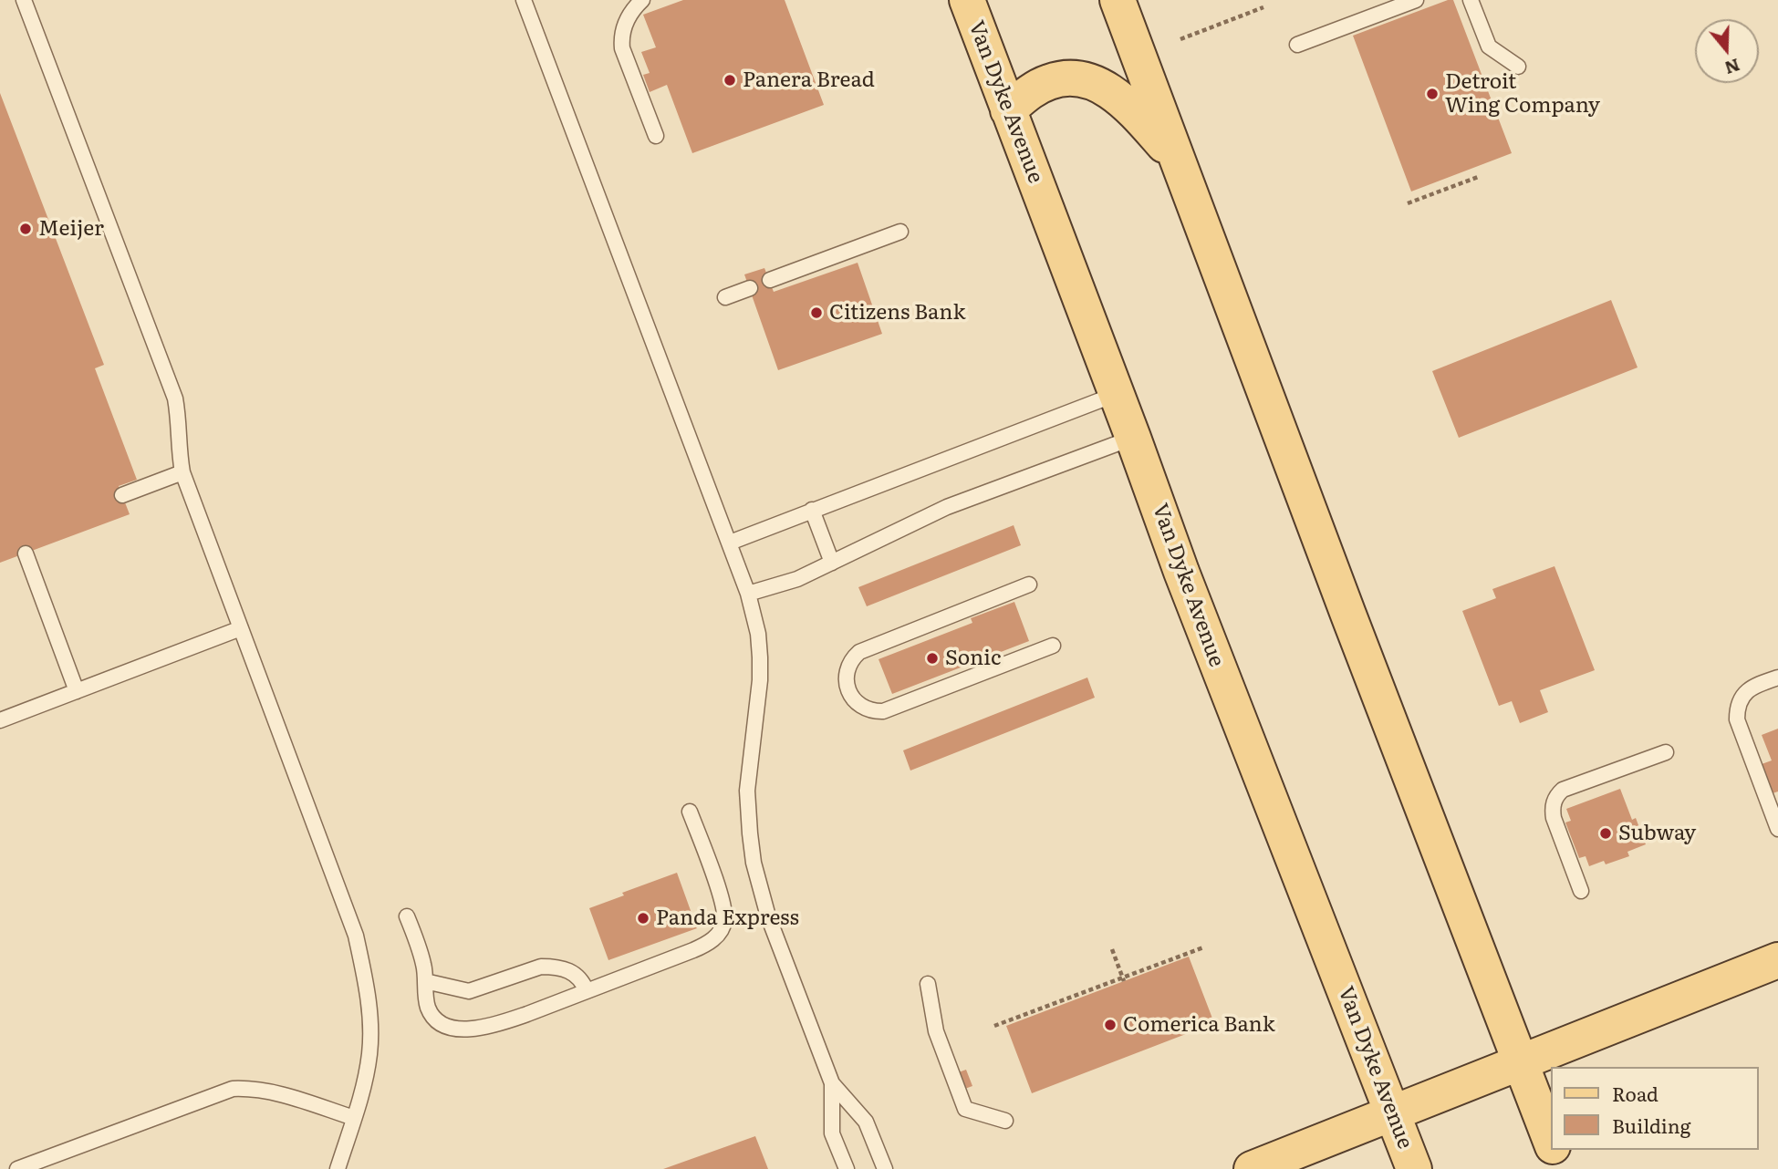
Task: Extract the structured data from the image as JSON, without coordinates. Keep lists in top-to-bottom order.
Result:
{
  "streets": {
    "main road": ["Van Dyke Avenue"]
  },
  "places": [
    "Panera Bread",
    "Detroit Wing Company",
    "Meijer",
    "Citizens Bank",
    "Sonic",
    "Subway",
    "Panda Express",
    "Comerica Bank"
  ],
  "legend": ["Road", "Building"],
  "north": "bottom"
}
